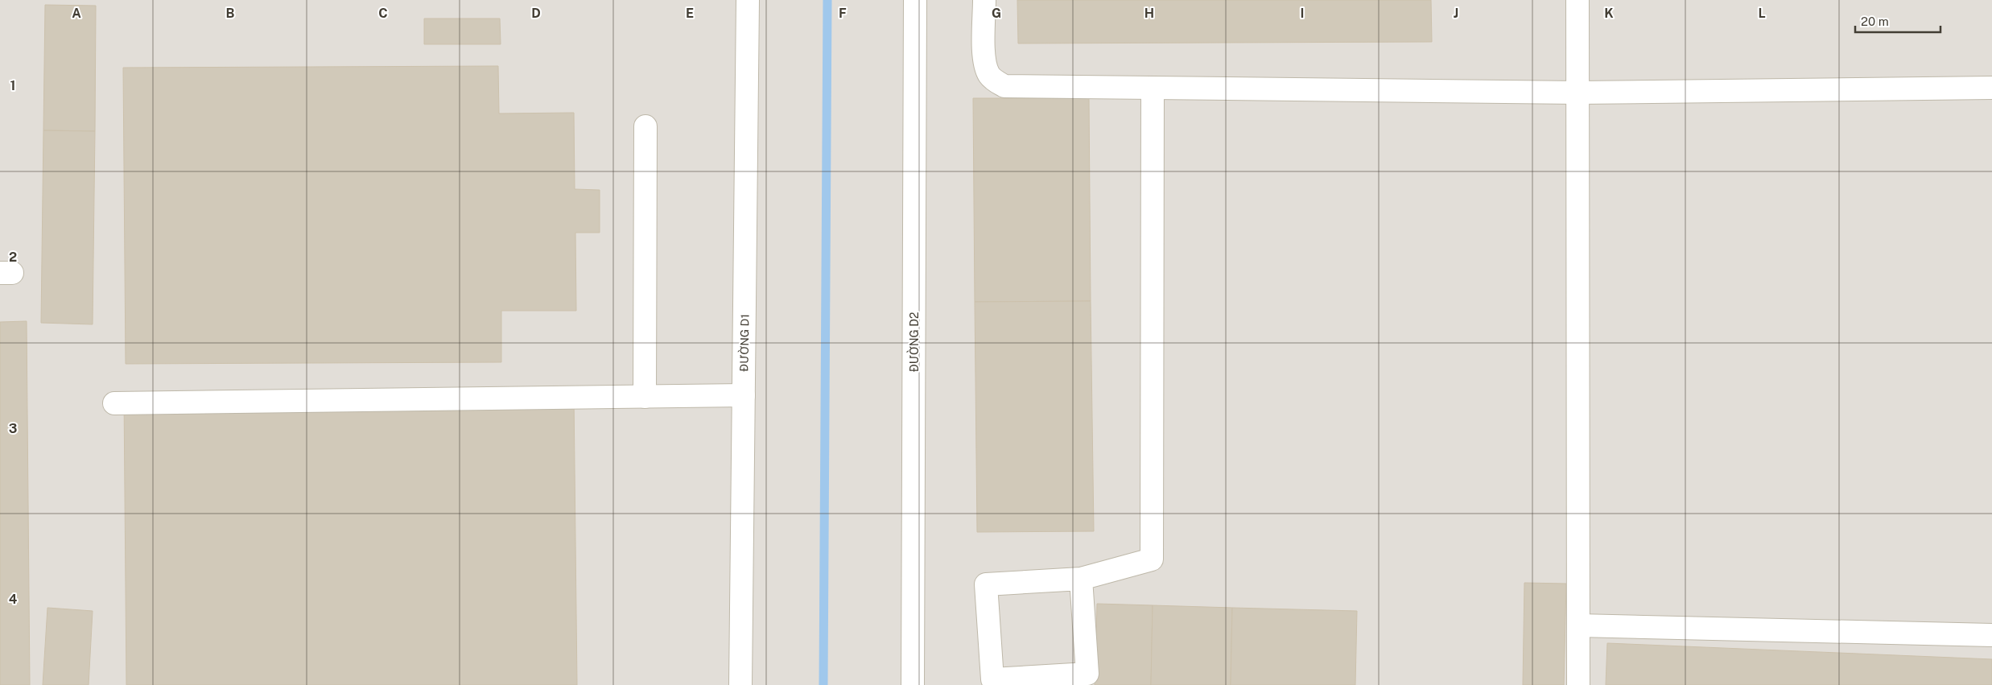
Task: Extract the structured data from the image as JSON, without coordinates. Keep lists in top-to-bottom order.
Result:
{
  "streets": {
    "street": ["ĐƯỜNG D2", "ĐƯỜNG D1"]
  },
  "scale_bar": "20 m",
  "grid": {
    "columns": [
      "A",
      "B",
      "C",
      "D",
      "E",
      "F",
      "G",
      "H",
      "I",
      "J",
      "K",
      "L"
    ],
    "rows": [
      "1",
      "2",
      "3",
      "4"
    ]
  }
}
